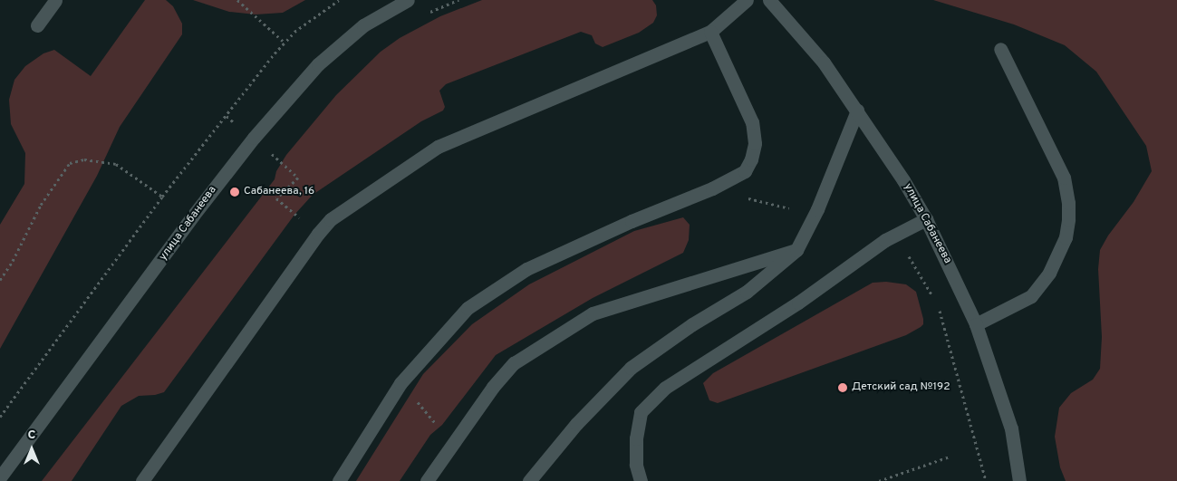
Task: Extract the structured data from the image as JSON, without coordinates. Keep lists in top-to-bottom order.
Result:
{
  "streets": {
    "street": ["улица Сабанеева"]
  },
  "places": ["Сабанеева, 16", "Детский сад №192"],
  "north": "top"
}
